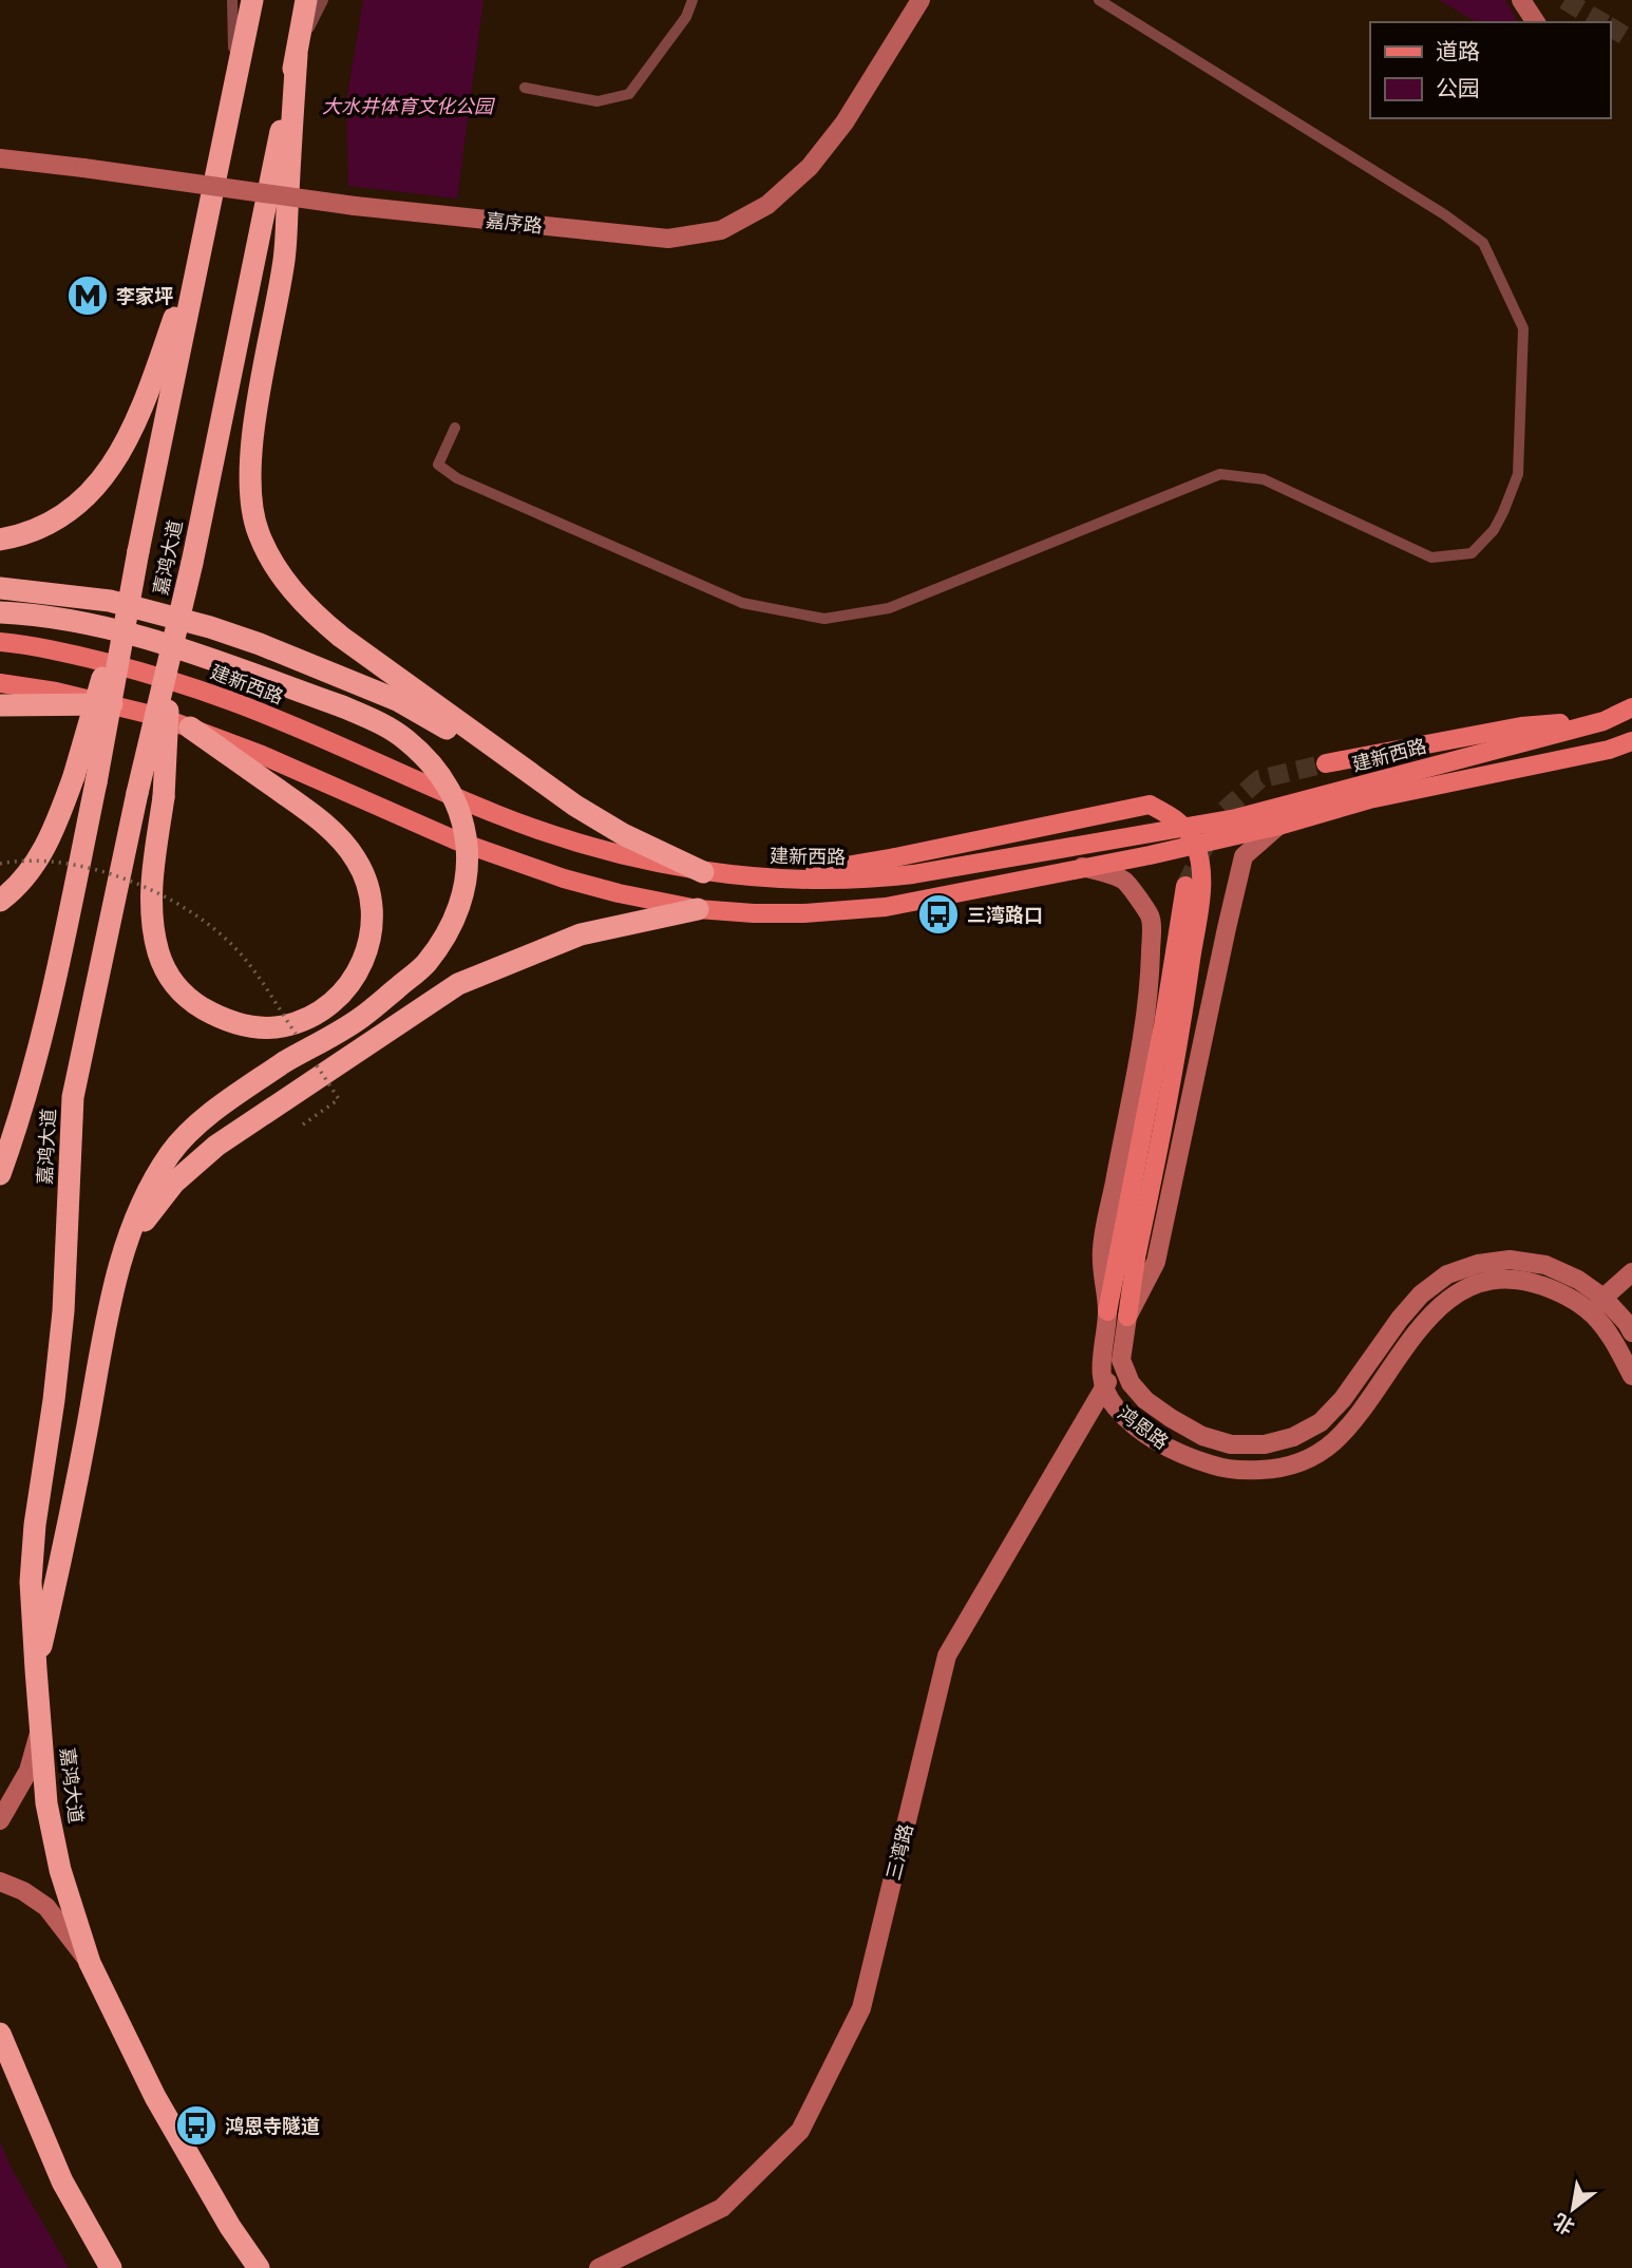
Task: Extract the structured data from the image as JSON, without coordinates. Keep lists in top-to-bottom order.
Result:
{
  "streets": {
    "highway": ["嘉鸿大道"],
    "main road": [
      "嘉序路",
      "建新西路",
      "鸿恩路",
      "三湾路"
    ]
  },
  "crossings": [
    ["建新西路", "鸿恩路"],
    ["鸿恩路", "三湾路"]
  ],
  "parks": ["大水井体育文化公园"],
  "places": {
    "metro station": ["李家坪"],
    "bus stop": ["三湾路口", "鸿恩寺隧道"]
  },
  "legend": ["道路", "公园"],
  "north": "bottom left"
}
